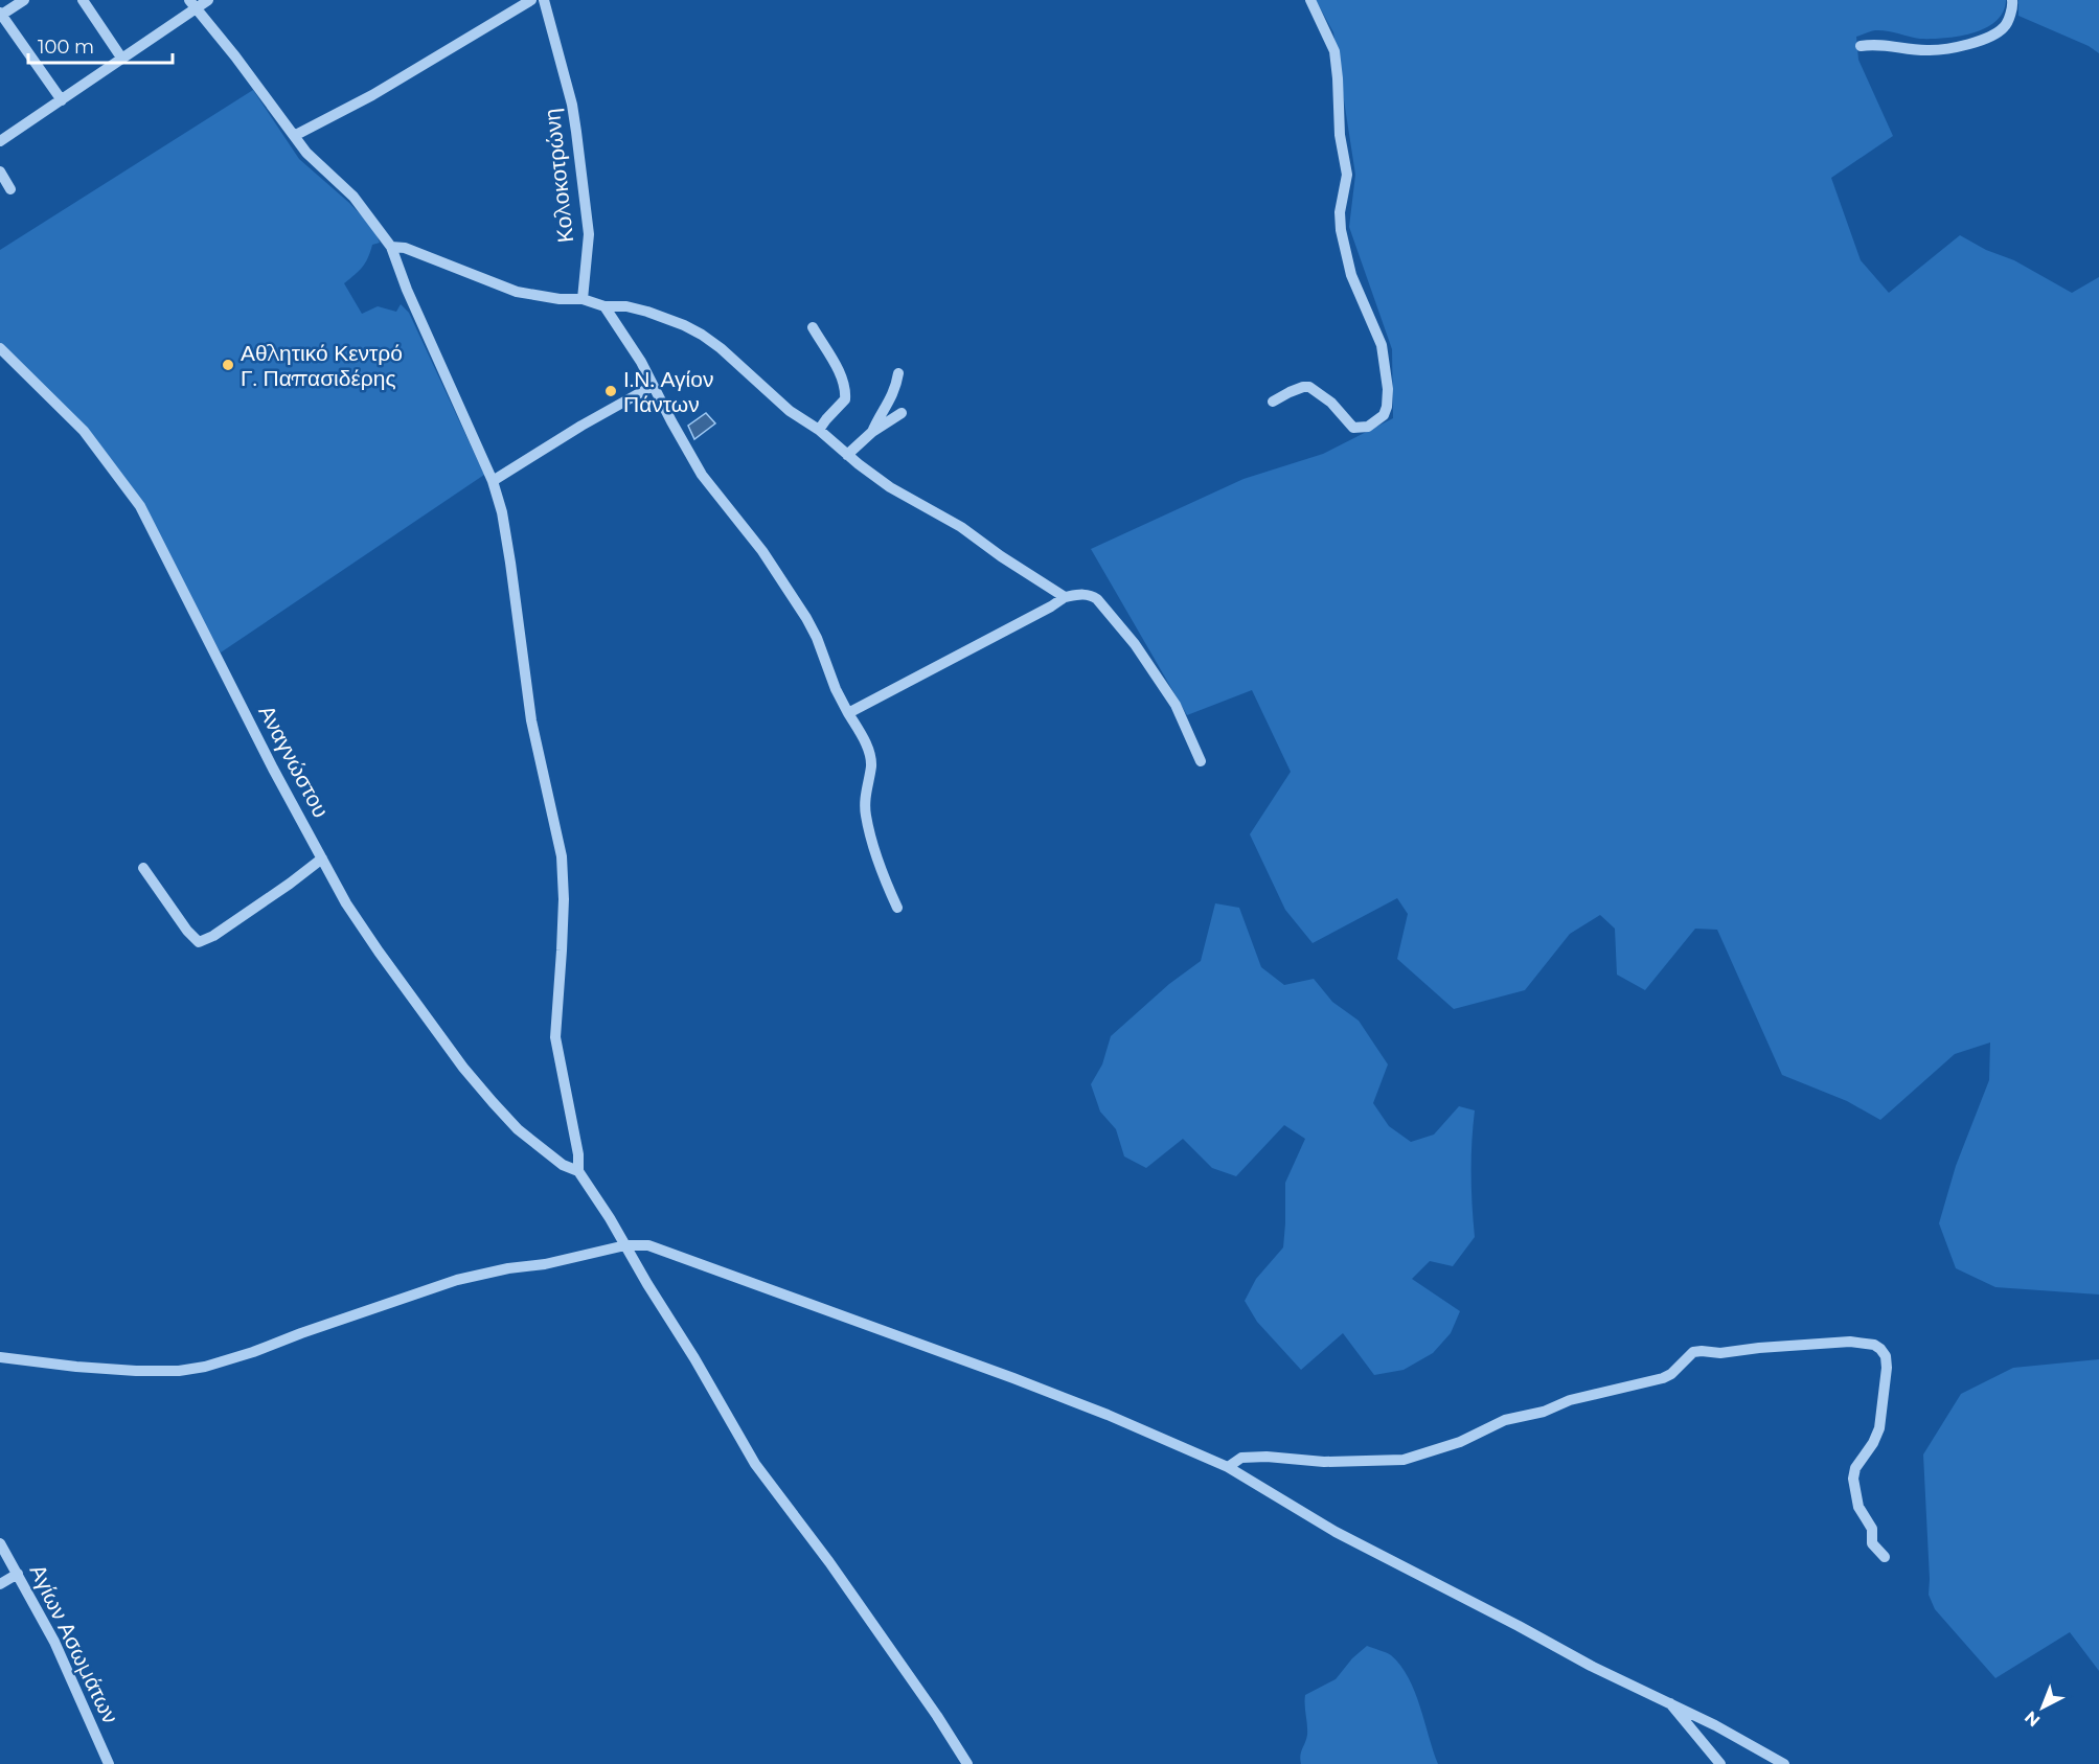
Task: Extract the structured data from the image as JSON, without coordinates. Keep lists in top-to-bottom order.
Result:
{
  "streets": {
    "street": ["Κολοκοτρώνη", "Αναγνώστου", "Αγίων Ασωμάτων"]
  },
  "places": ["Αθλητικό Κεντρό Γ. Παπασιδέρης", "Ι.Ν. Αγίον Πάντων"],
  "scale_bar": "100 m",
  "north": "bottom left"
}
